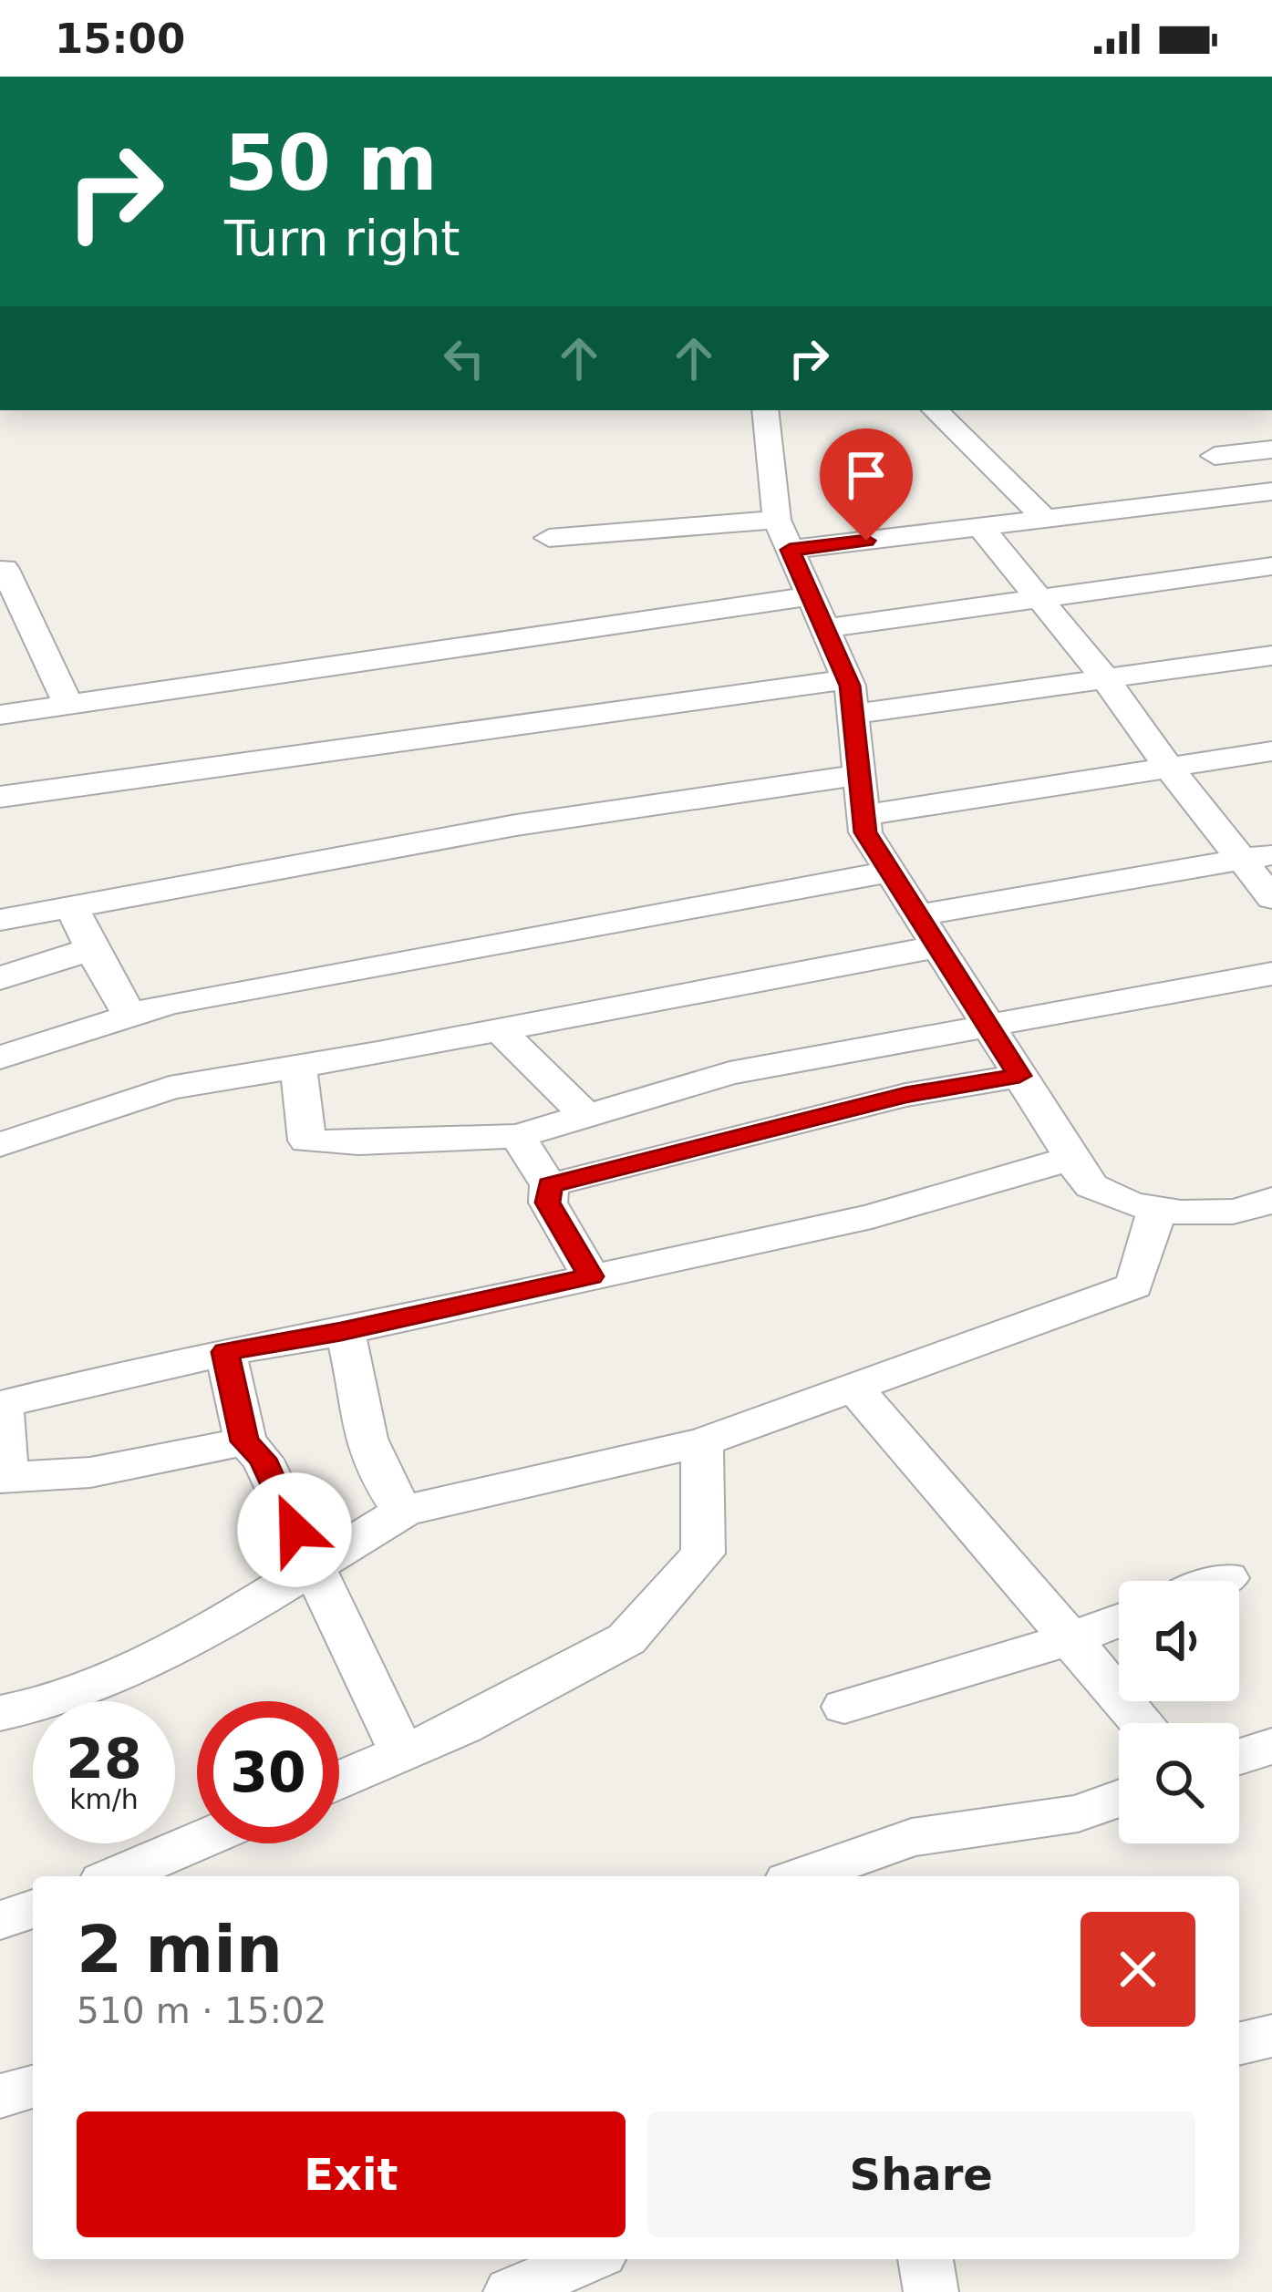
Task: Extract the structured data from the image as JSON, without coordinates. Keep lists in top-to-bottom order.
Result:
{
  "page": {
    "status": "15:00",
    "turn": ["50 m", "Turn right"],
    "speed": "28 km/h",
    "limit": "30",
    "heading": ["2 min", "510 m · 15:02"],
    "buttons": ["Exit", "Share"]
  }
}
